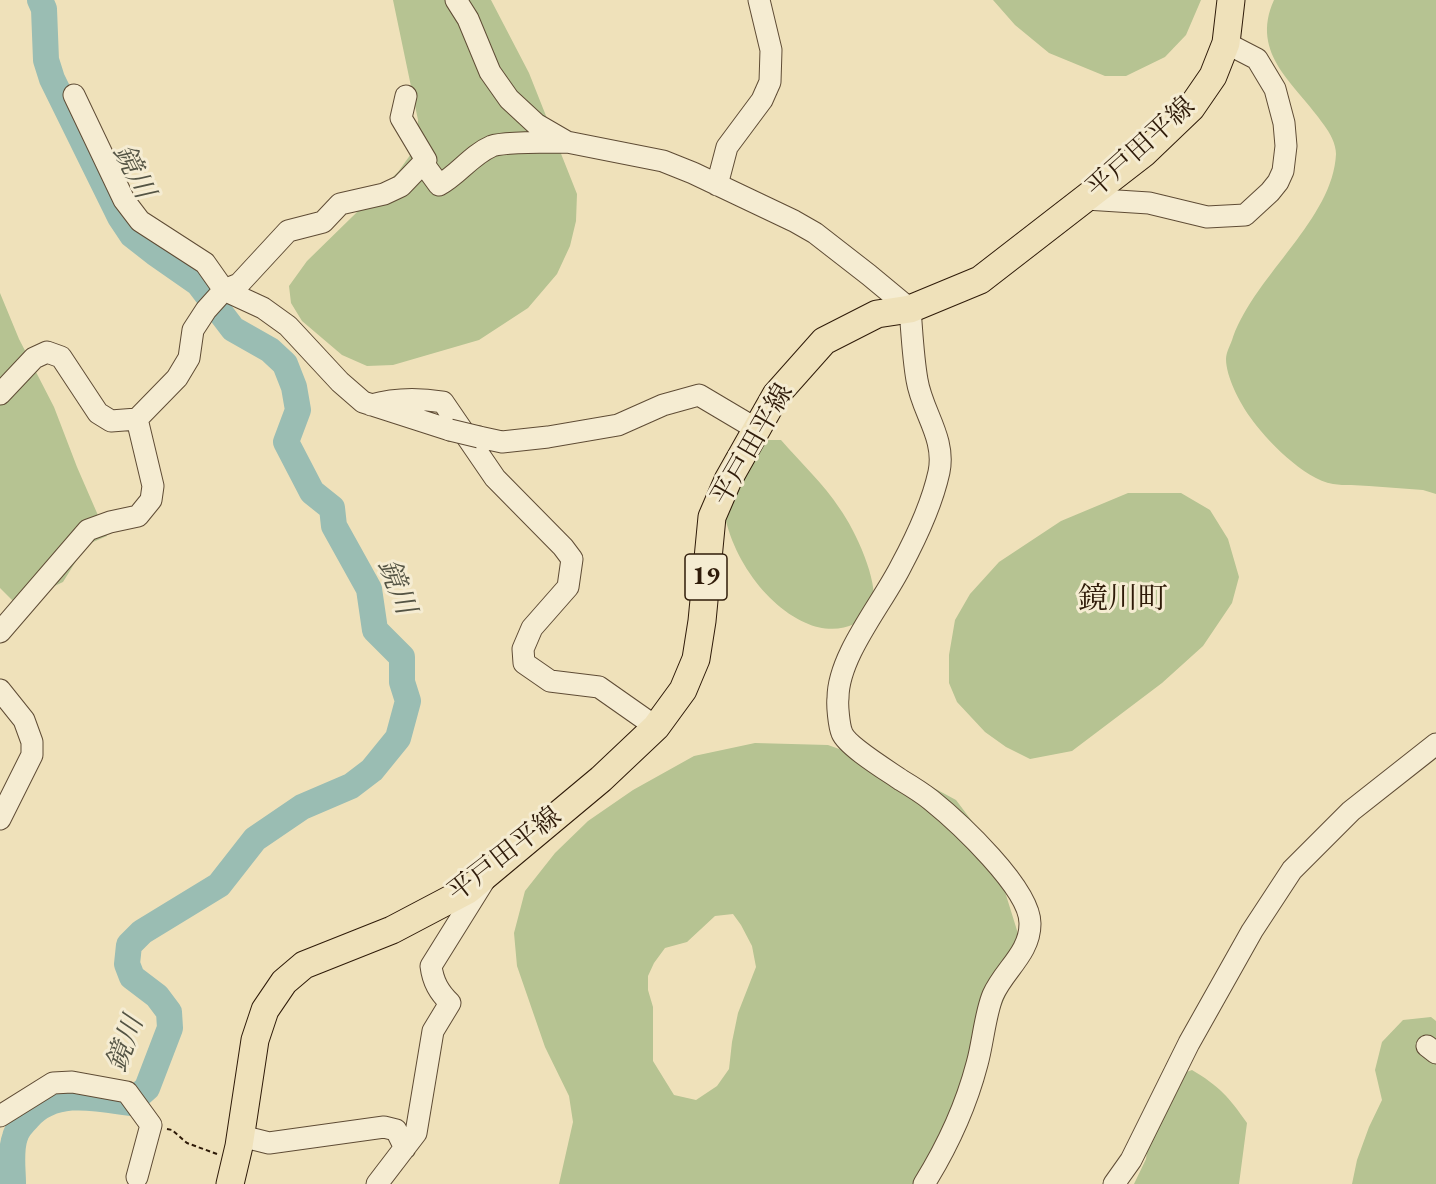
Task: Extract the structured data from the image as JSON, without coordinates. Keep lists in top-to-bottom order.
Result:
{
  "streets": {
    "main road": ["平戸田平線", "19"]
  },
  "districts": ["鏡川町"],
  "water": ["鏡川"]
}
